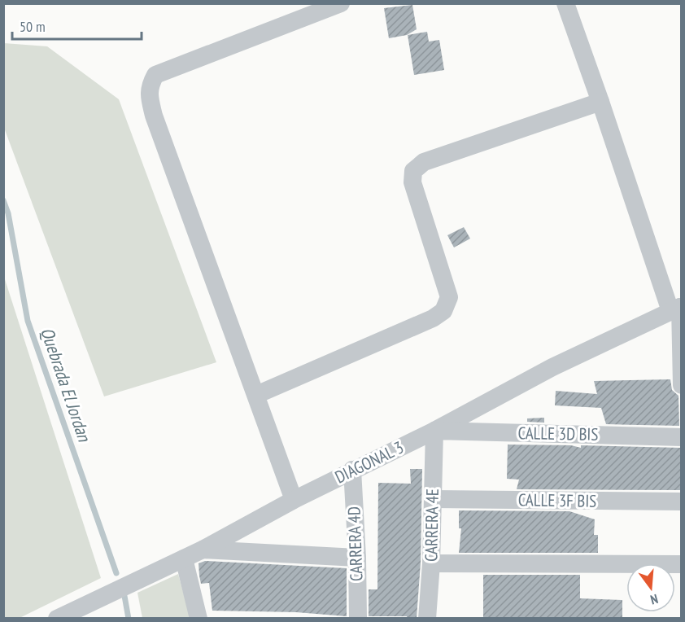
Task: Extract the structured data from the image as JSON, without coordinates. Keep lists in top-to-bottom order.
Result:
{
  "streets": {
    "street": [
      "CALLE 3D BIS",
      "DIAGONAL 3",
      "CALLE 3F BIS",
      "CARRERA 4E",
      "CARRERA 4D"
    ]
  },
  "crossings": [
    ["CALLE 3D BIS", "DIAGONAL 3"],
    ["CALLE 3D BIS", "CARRERA 4E"],
    ["DIAGONAL 3", "CARRERA 4E"],
    ["DIAGONAL 3", "CARRERA 4D"],
    ["CALLE 3F BIS", "CARRERA 4E"]
  ],
  "water": ["Quebrada El Jordan"],
  "scale_bar": "50 m",
  "north": "bottom"
}
